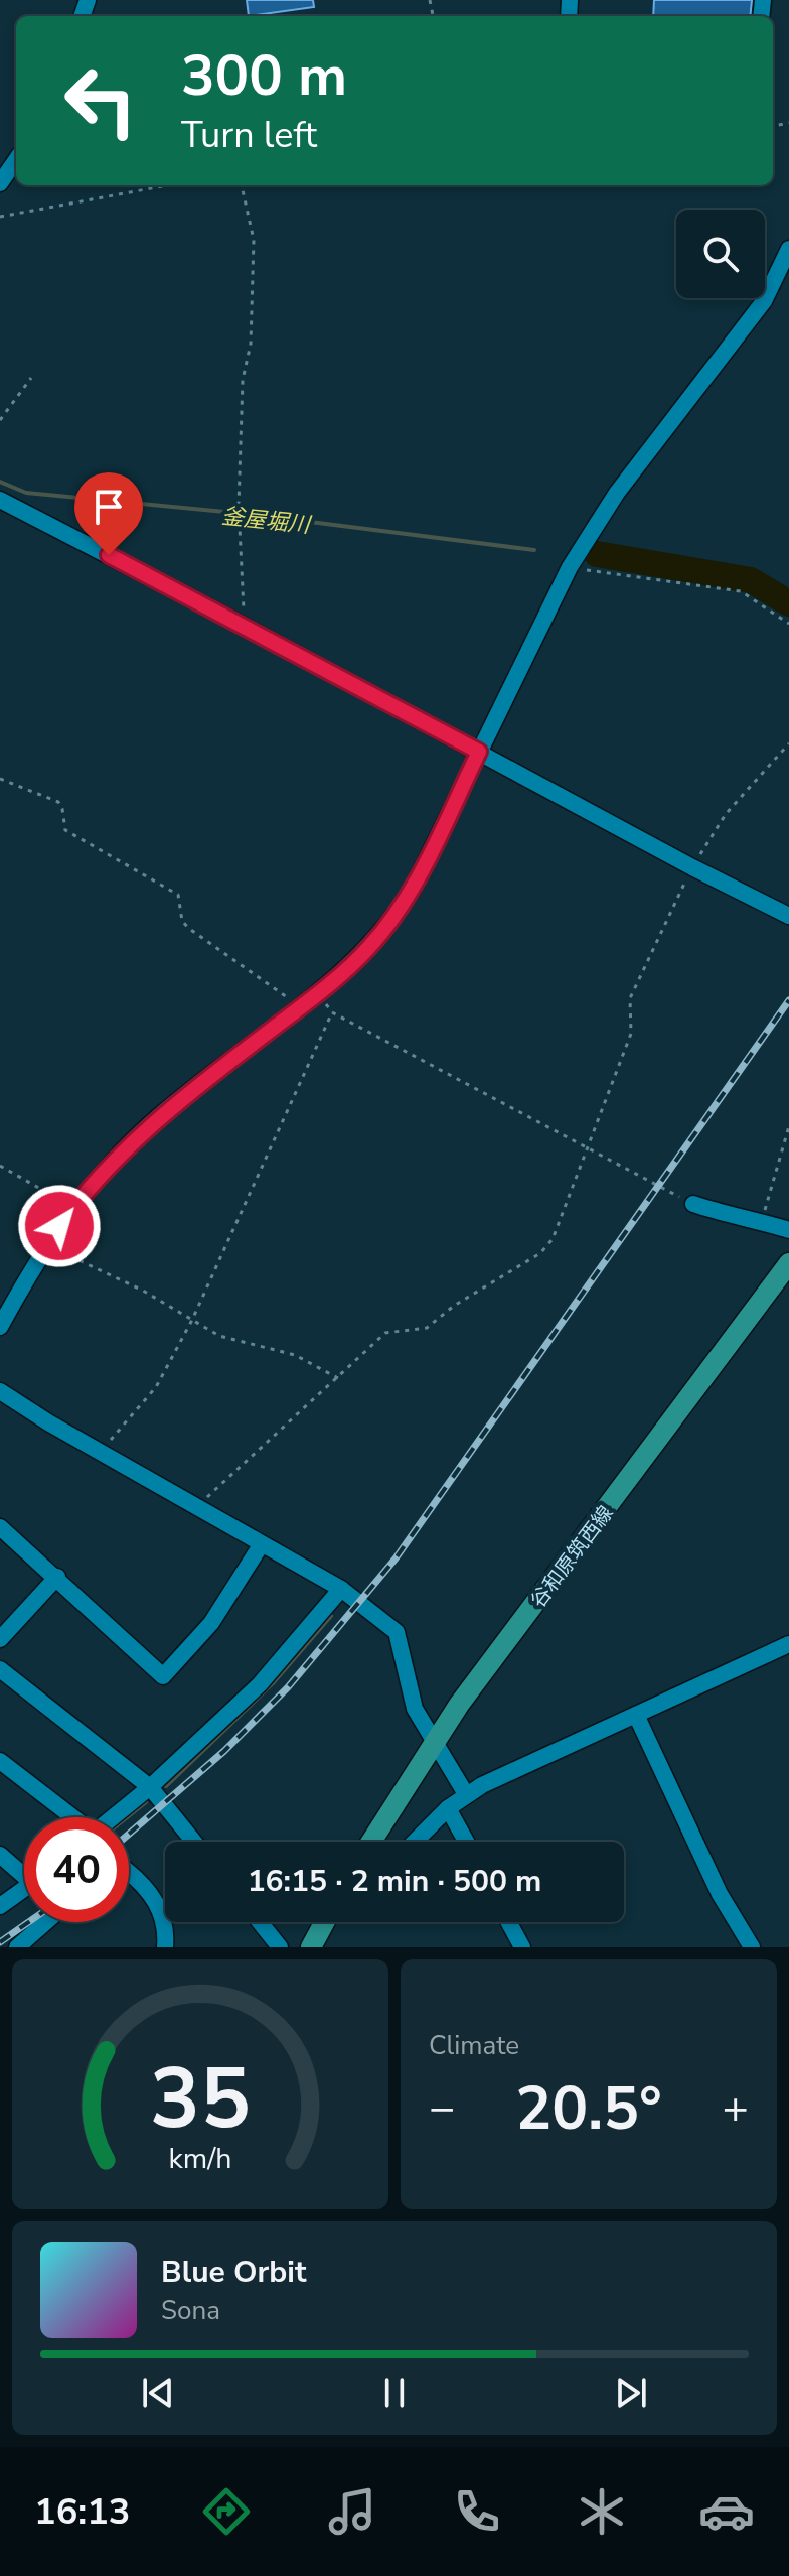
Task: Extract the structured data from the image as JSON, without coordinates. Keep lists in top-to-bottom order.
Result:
{
  "streets": {
    "main road": ["谷和原筑西線"]
  },
  "water": ["釜屋堀川"],
  "page": {
    "turn": ["300 m", "Turn left"],
    "limit": "40",
    "trip": "16:15 · 2 min · 500 m",
    "tile": "Climate",
    "heat": ["−", "20.5°", "+"],
    "song": ["Blue Orbit", "Sona"],
    "tabs": "16:13",
    "gauge": ["35", "km/h"]
  }
}
